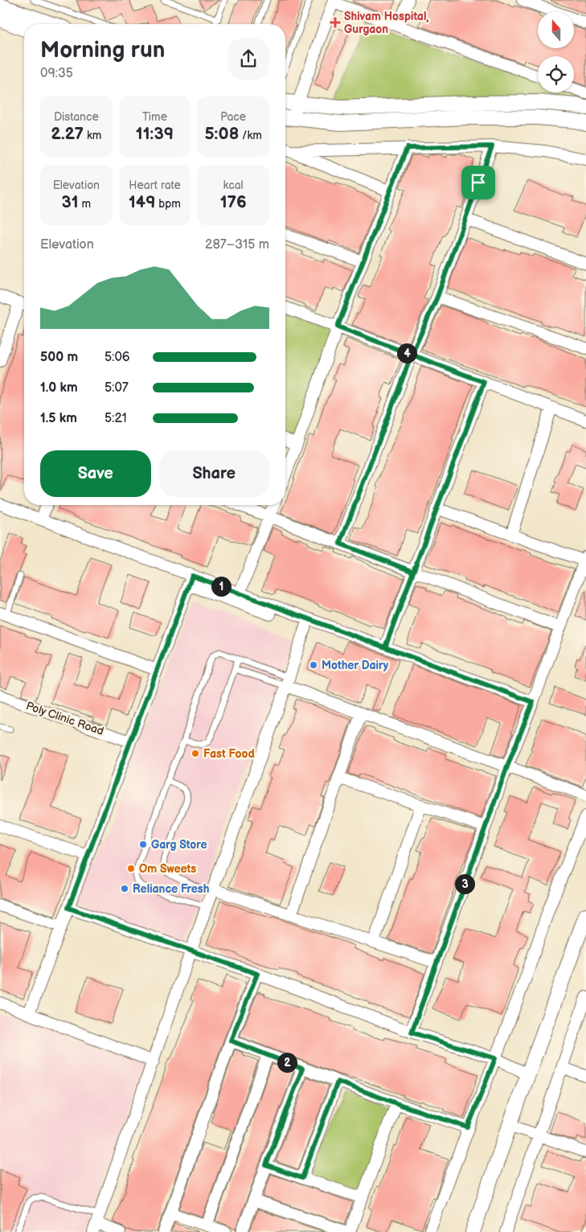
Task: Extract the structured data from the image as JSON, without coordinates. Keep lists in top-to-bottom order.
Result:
{
  "streets": {
    "street": ["Poly Clinic Road"]
  },
  "places": {
    "health": ["Shivam Hospital, Gurgaon"],
    "other": [
      "Mother Dairy",
      "Fast Food",
      "Garg Store",
      "Om Sweets",
      "Reliance Fresh"
    ]
  },
  "north": "top",
  "page": {
    "heading": ["Morning run", "09:35"],
    "stats": [
      ["Distance", "2.27 km"],
      ["Time", "11:39"],
      ["Pace", "5:08 /km"],
      ["Elevation", "31 m"],
      ["Heart rate", "149 bpm"],
      ["kcal", "176"]
    ],
    "chart": ["Elevation", "287–315 m"],
    "list": [
      {
        "name": "500 m",
        "note": "5:06"
      },
      {
        "name": "1.0 km",
        "note": "5:07"
      },
      {
        "name": "1.5 km",
        "note": "5:21"
      }
    ],
    "pins": [
      "4",
      "1",
      "3",
      "2"
    ],
    "buttons": ["Save", "Share"]
  }
}
